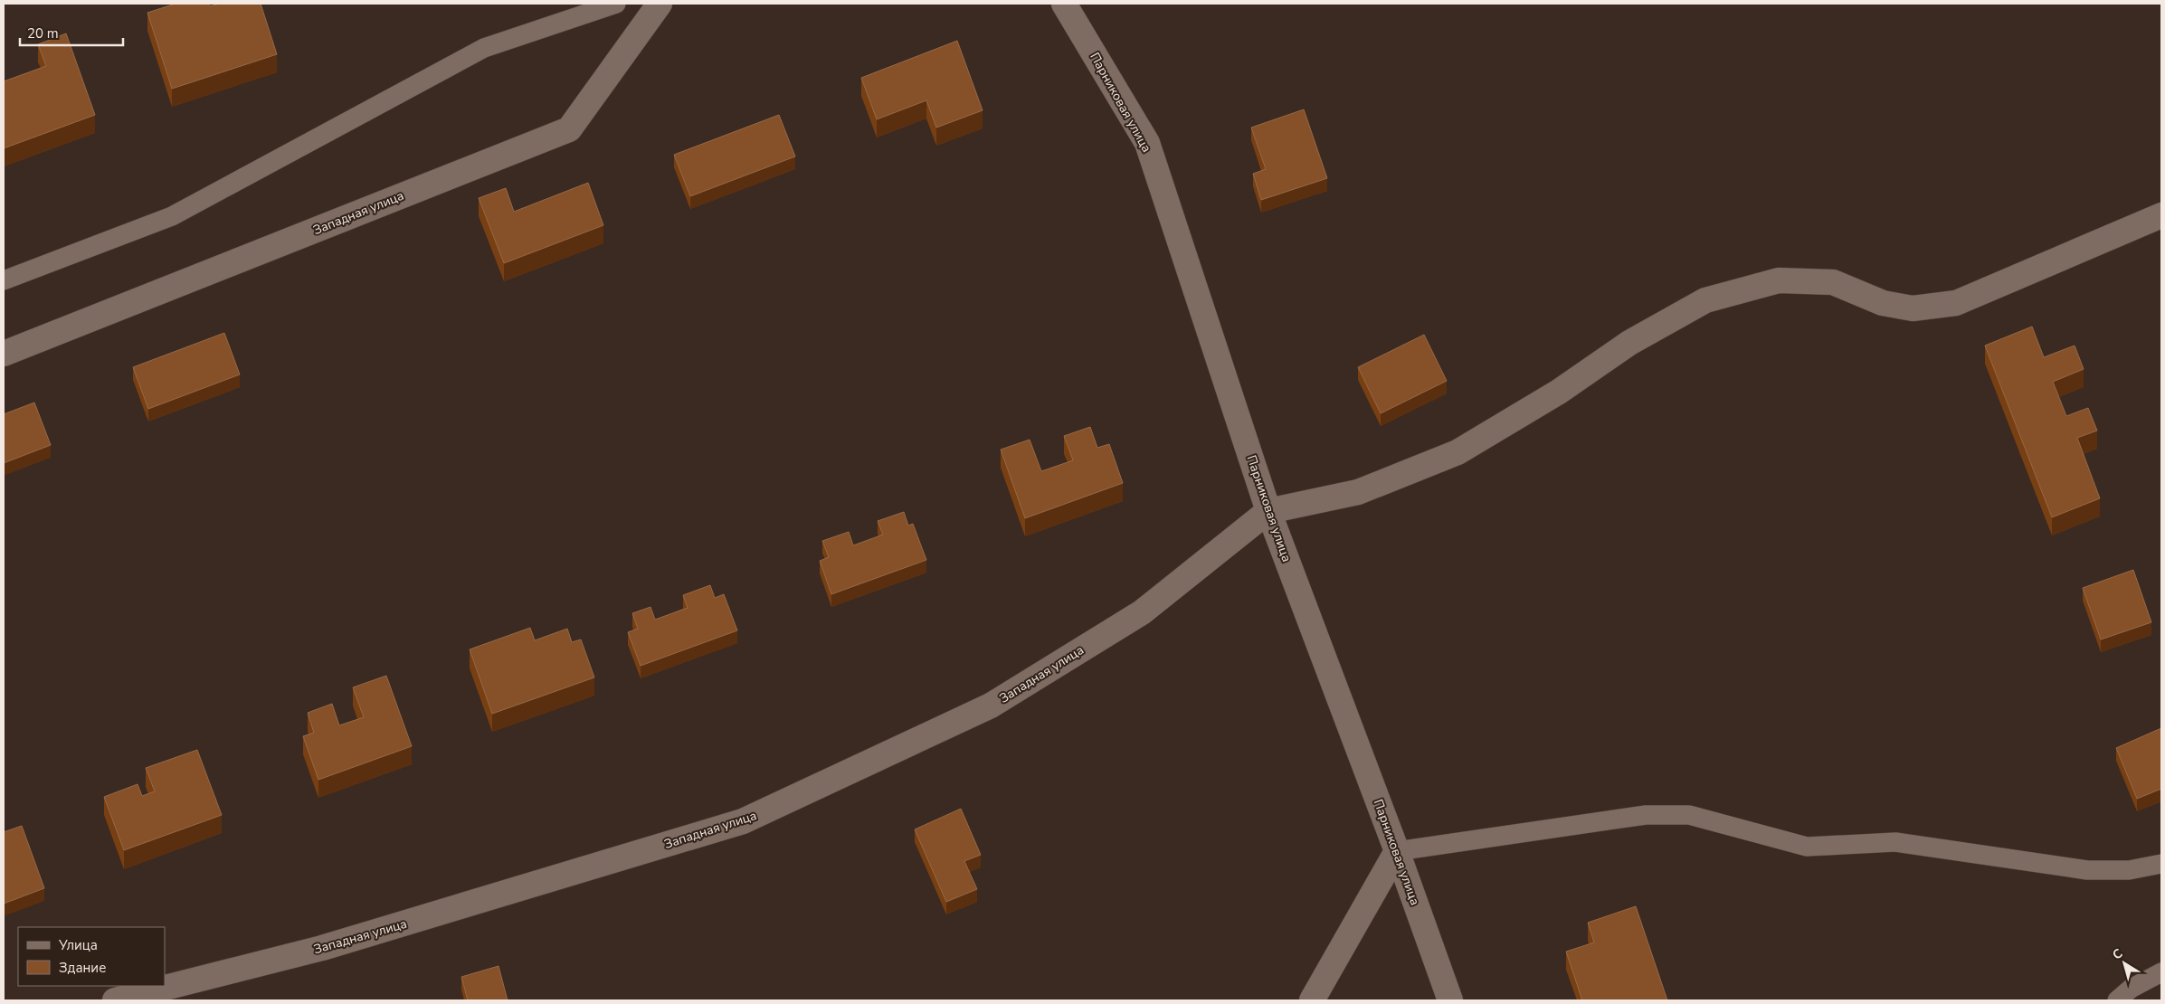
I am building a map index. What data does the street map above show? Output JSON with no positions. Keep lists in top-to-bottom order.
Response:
{
  "streets": {
    "street": ["Парниковая улица", "Западная улица"]
  },
  "crossings": [
    ["Парниковая улица", "Западная улица"]
  ],
  "legend": ["Улица", "Здание"],
  "scale_bar": "20 m",
  "north": "top left"
}
